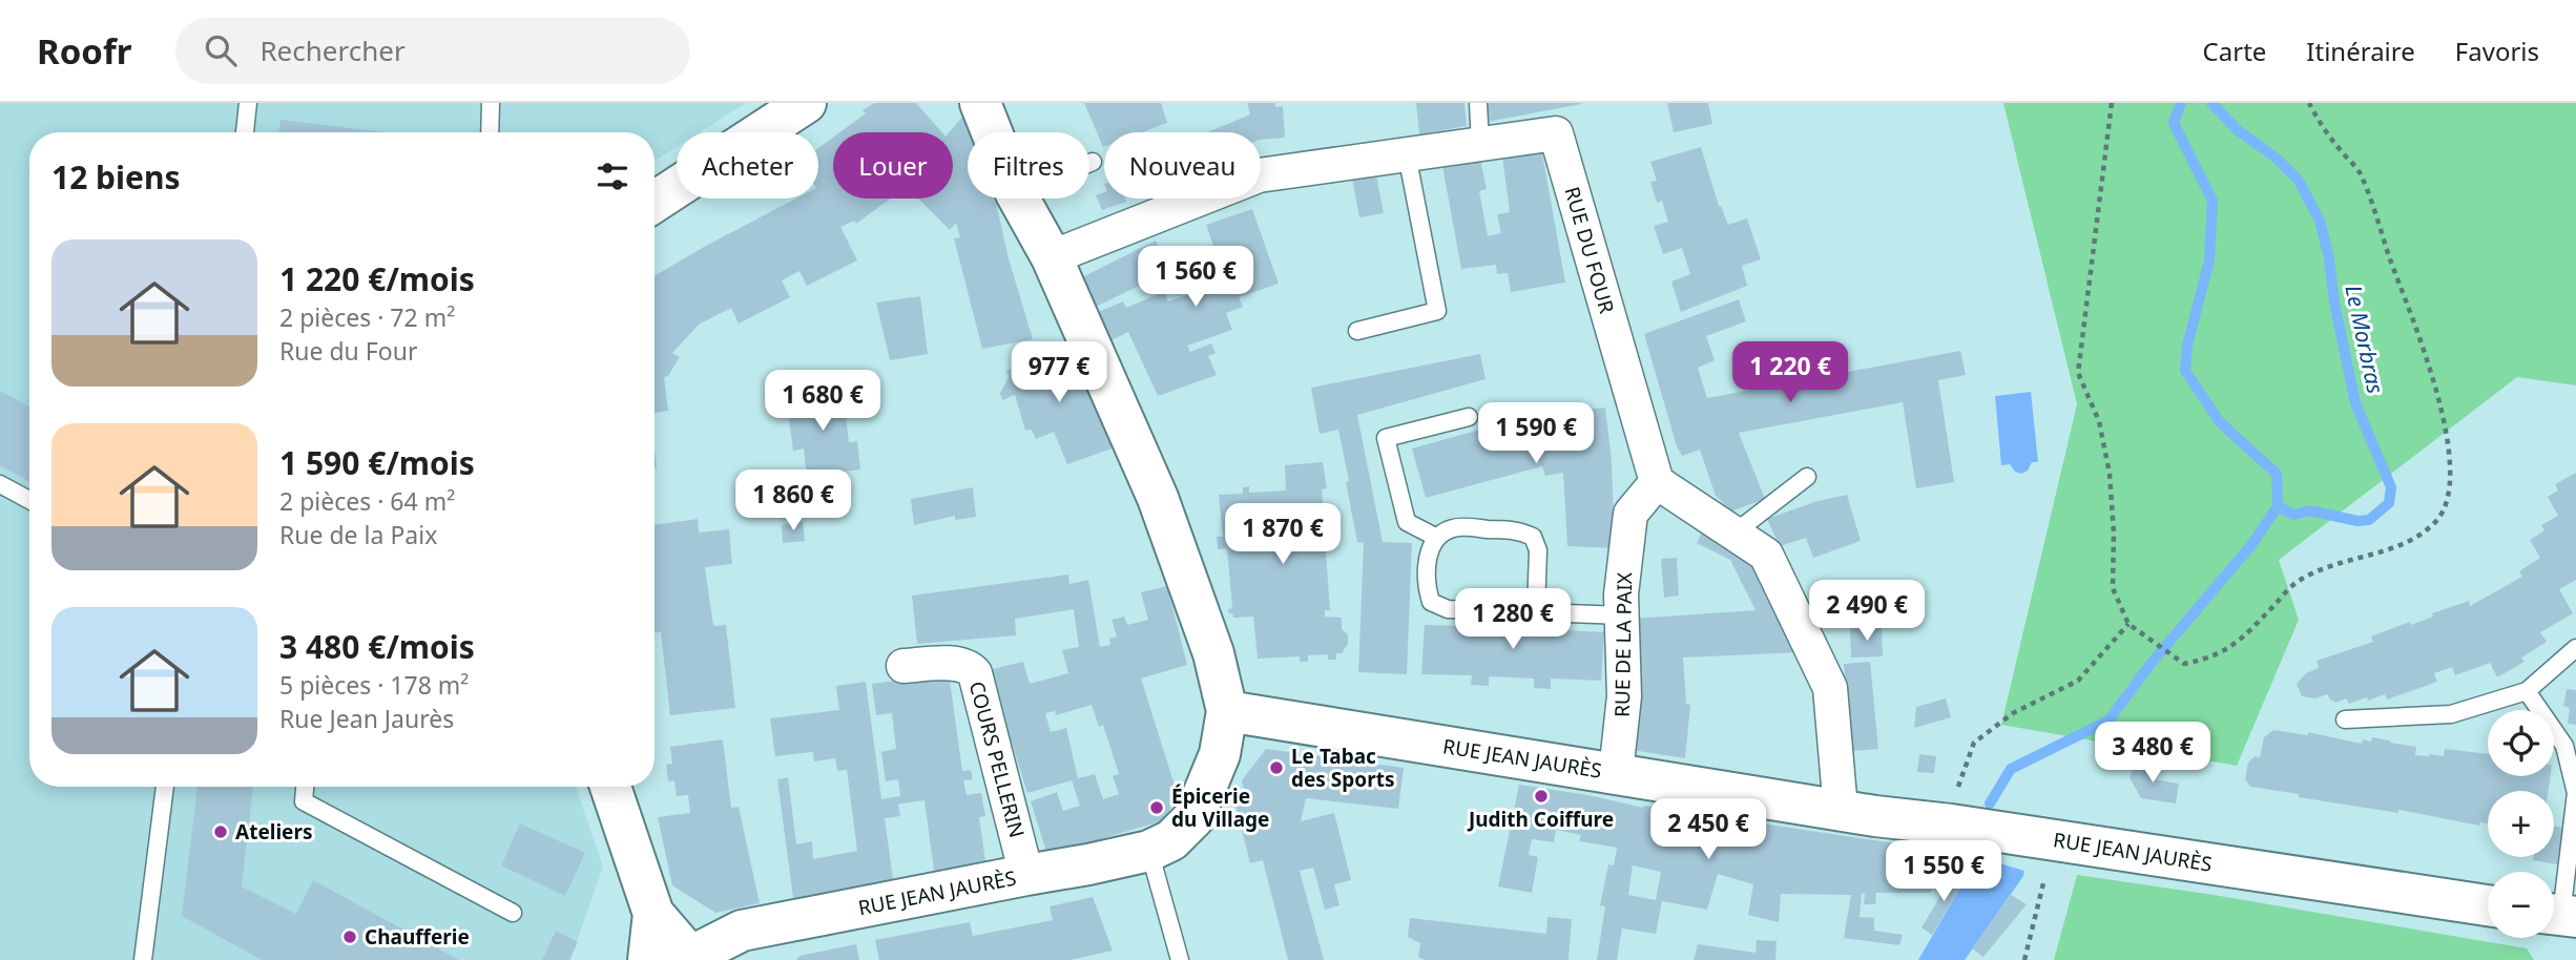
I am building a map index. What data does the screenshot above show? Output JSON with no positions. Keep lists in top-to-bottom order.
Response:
{
  "streets": {
    "main road": ["RUE JEAN JAURÈS"],
    "street": ["RUE DU FOUR", "RUE DE LA PAIX", "COURS PELLERIN"]
  },
  "crossings": [
    ["RUE DU FOUR", "RUE DE LA PAIX"],
    ["RUE DE LA PAIX", "RUE JEAN JAURÈS"],
    ["RUE JEAN JAURÈS", "COURS PELLERIN"]
  ],
  "water": ["Le Morbras"],
  "places": [
    "Le Tabac des Sports",
    "Judith Coiffure",
    "Épicerie du Village",
    "Ateliers",
    "Chaufferie"
  ],
  "page": {
    "header": "Roofr",
    "search": "Rechercher",
    "nav": ["Carte", "Itinéraire", "Favoris"],
    "chip": [
      "Acheter",
      "Louer",
      "Filtres",
      "Nouveau"
    ],
    "heading": "12 biens",
    "list": [
      {
        "name": "1 220 €/mois",
        "note": "2 pièces · 72 m² · Rue du Four"
      },
      {
        "name": "1 590 €/mois",
        "note": "2 pièces · 64 m² · Rue de la Paix"
      },
      {
        "name": "3 480 €/mois",
        "note": "5 pièces · 178 m² · Rue Jean Jaurès"
      }
    ],
    "price": [
      "1 560 €",
      "977 €",
      "1 220 €",
      "1 680 €",
      "1 590 €",
      "1 860 €",
      "1 870 €",
      "2 490 €",
      "1 280 €",
      "3 480 €",
      "2 450 €",
      "1 550 €"
    ],
    "map_buttons": ["+", "−"]
  }
}
